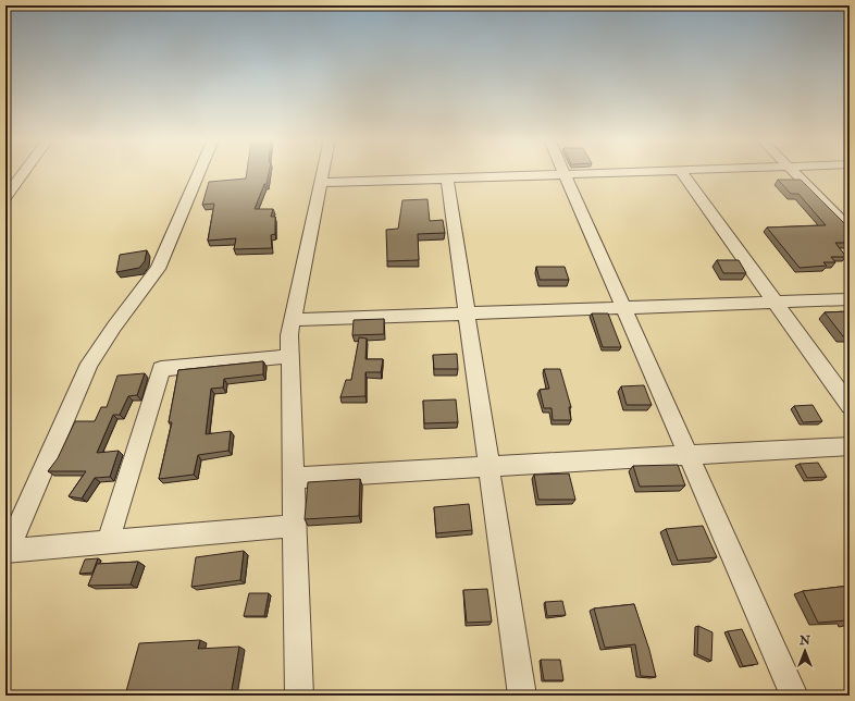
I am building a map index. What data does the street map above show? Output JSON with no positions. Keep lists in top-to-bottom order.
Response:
{
  "north": "top"
}
